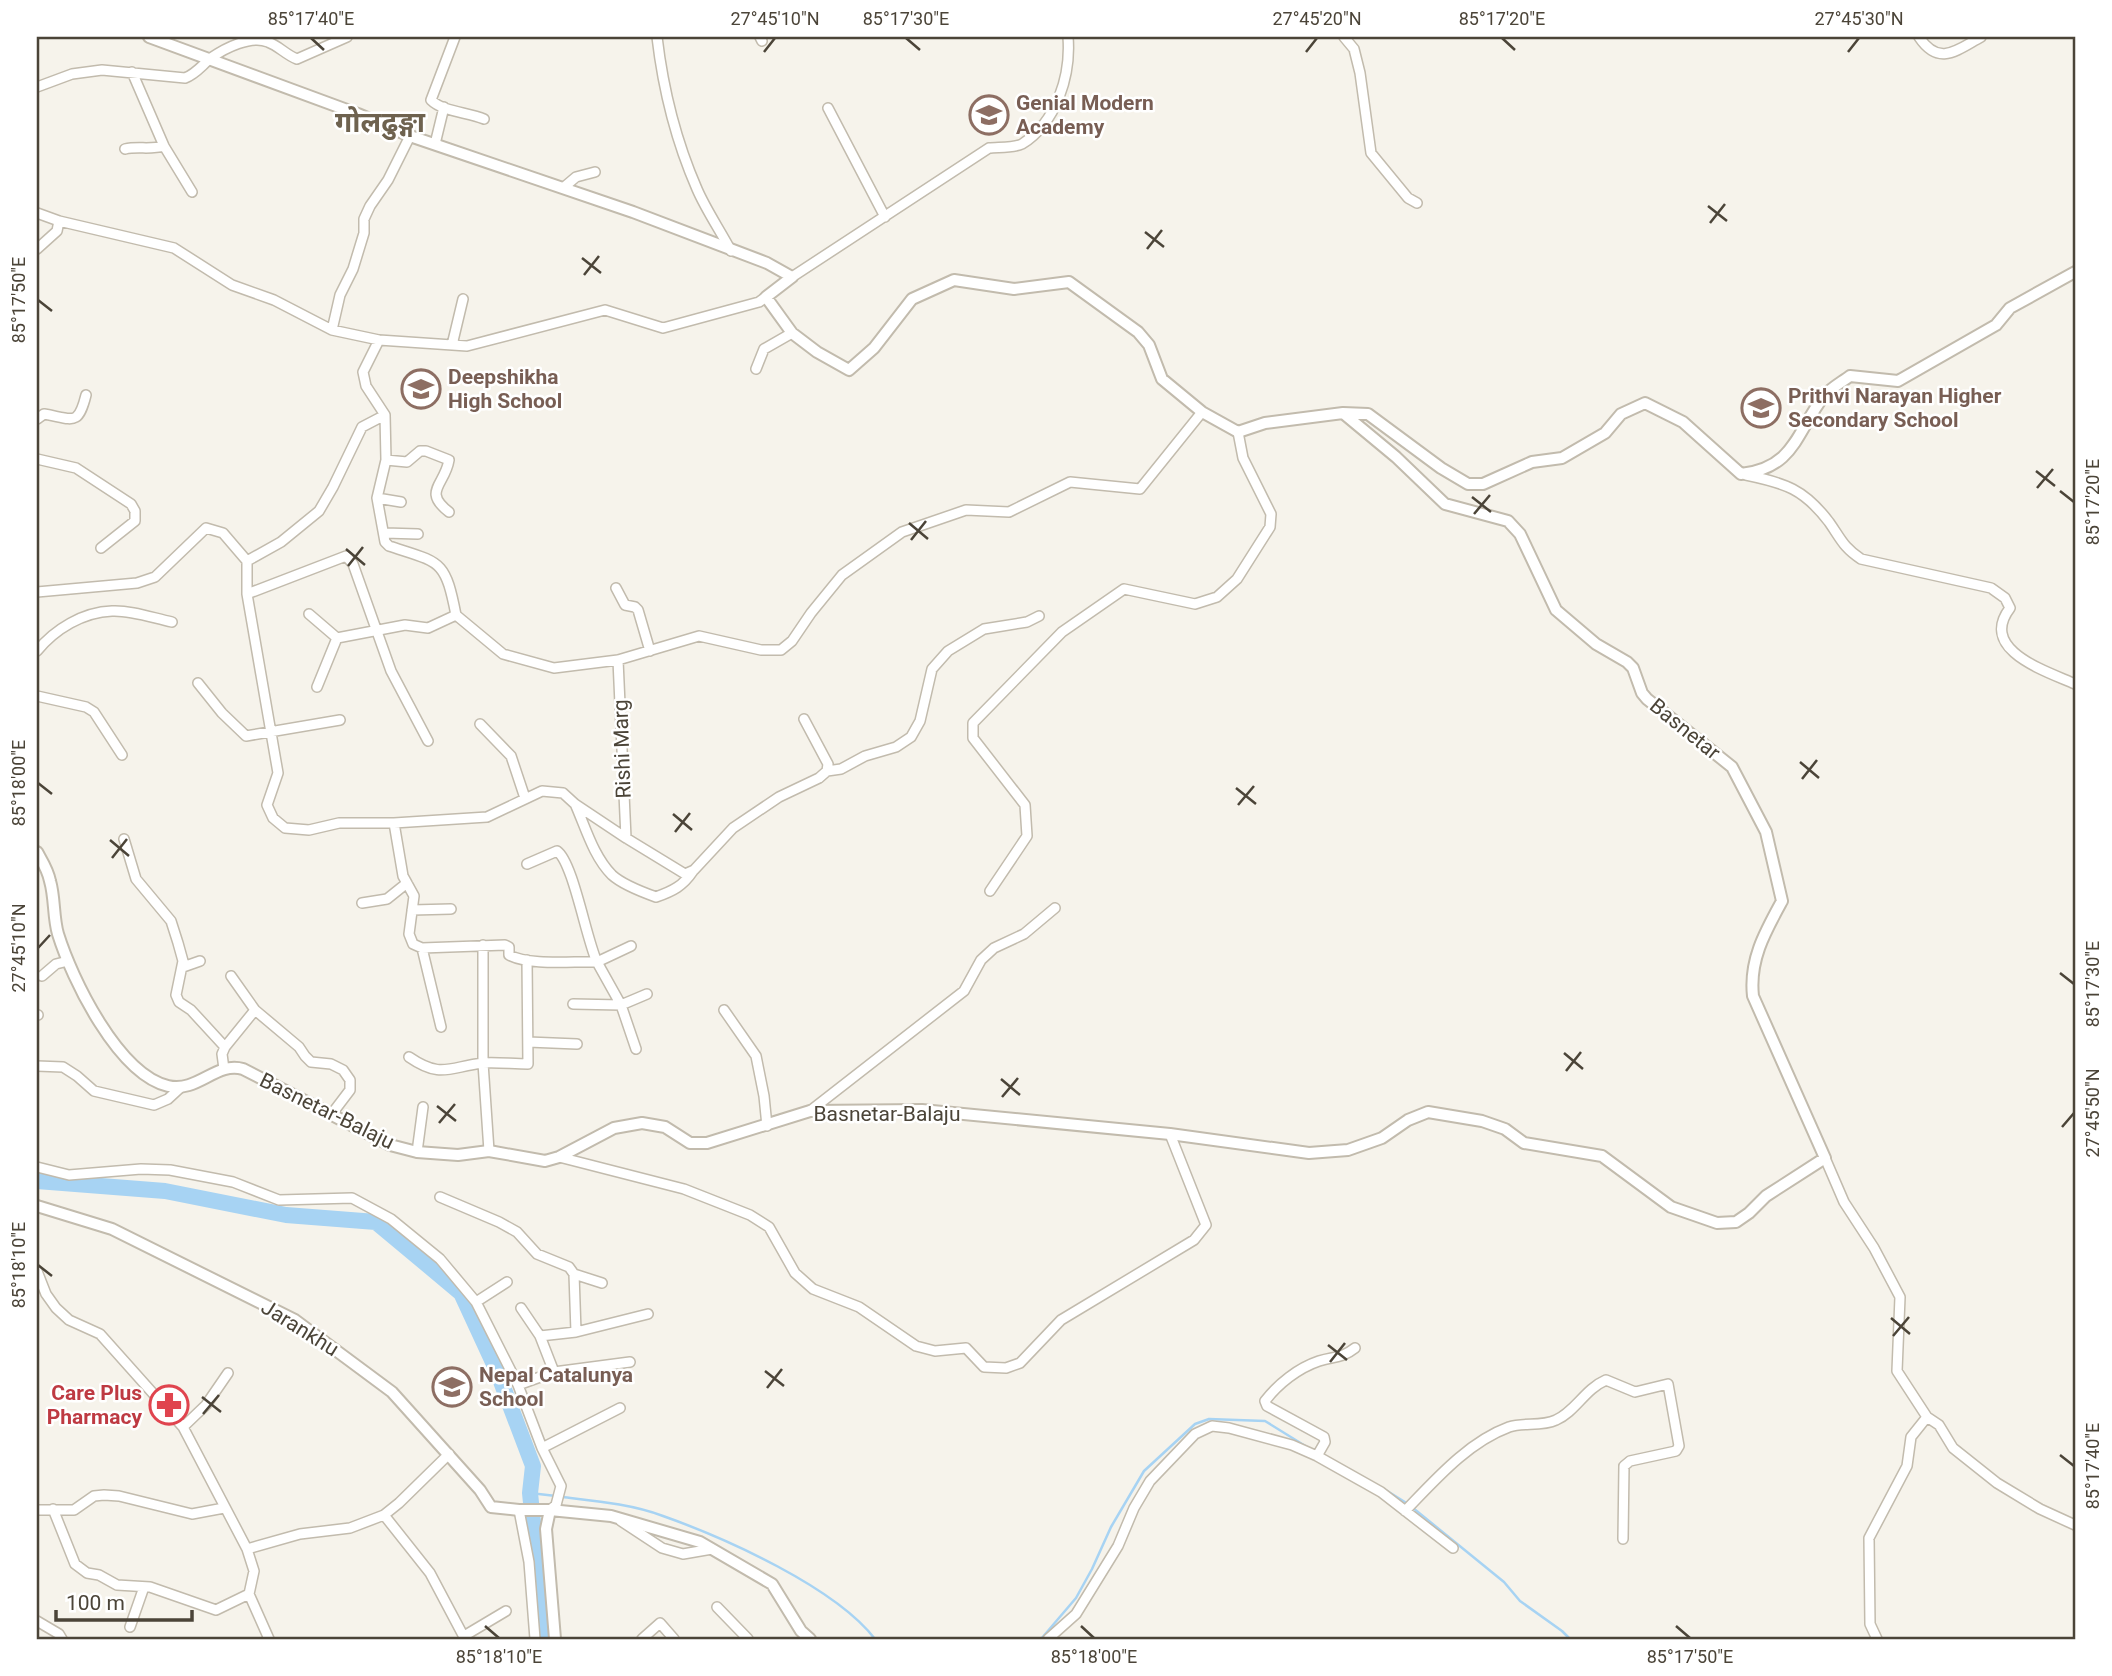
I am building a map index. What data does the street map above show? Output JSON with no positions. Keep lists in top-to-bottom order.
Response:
{
  "streets": {
    "street": [
      "Basnetar",
      "Rishi Marg",
      "Basnetar-Balaju",
      "Jarankhu"
    ]
  },
  "crossings": [
    ["Basnetar", "Basnetar-Balaju"]
  ],
  "districts": ["गोलढुङ्गा"],
  "places": {
    "school or university": [
      "Genial Modern Academy",
      "Deepshikha High School",
      "Prithvi Narayan Higher Secondary School",
      "Nepal Catalunya School"
    ],
    "pharmacy": ["Care Plus Pharmacy"]
  },
  "scale_bar": "100 m",
  "coordinates": [
    "85°17'40\"E",
    "27°45'10\"N",
    "85°17'30\"E",
    "27°45'20\"N",
    "85°17'20\"E",
    "27°45'30\"N",
    "85°17'50\"E",
    "85°18'00\"E",
    "27°45'50\"N",
    "85°18'10\"E"
  ]
}
